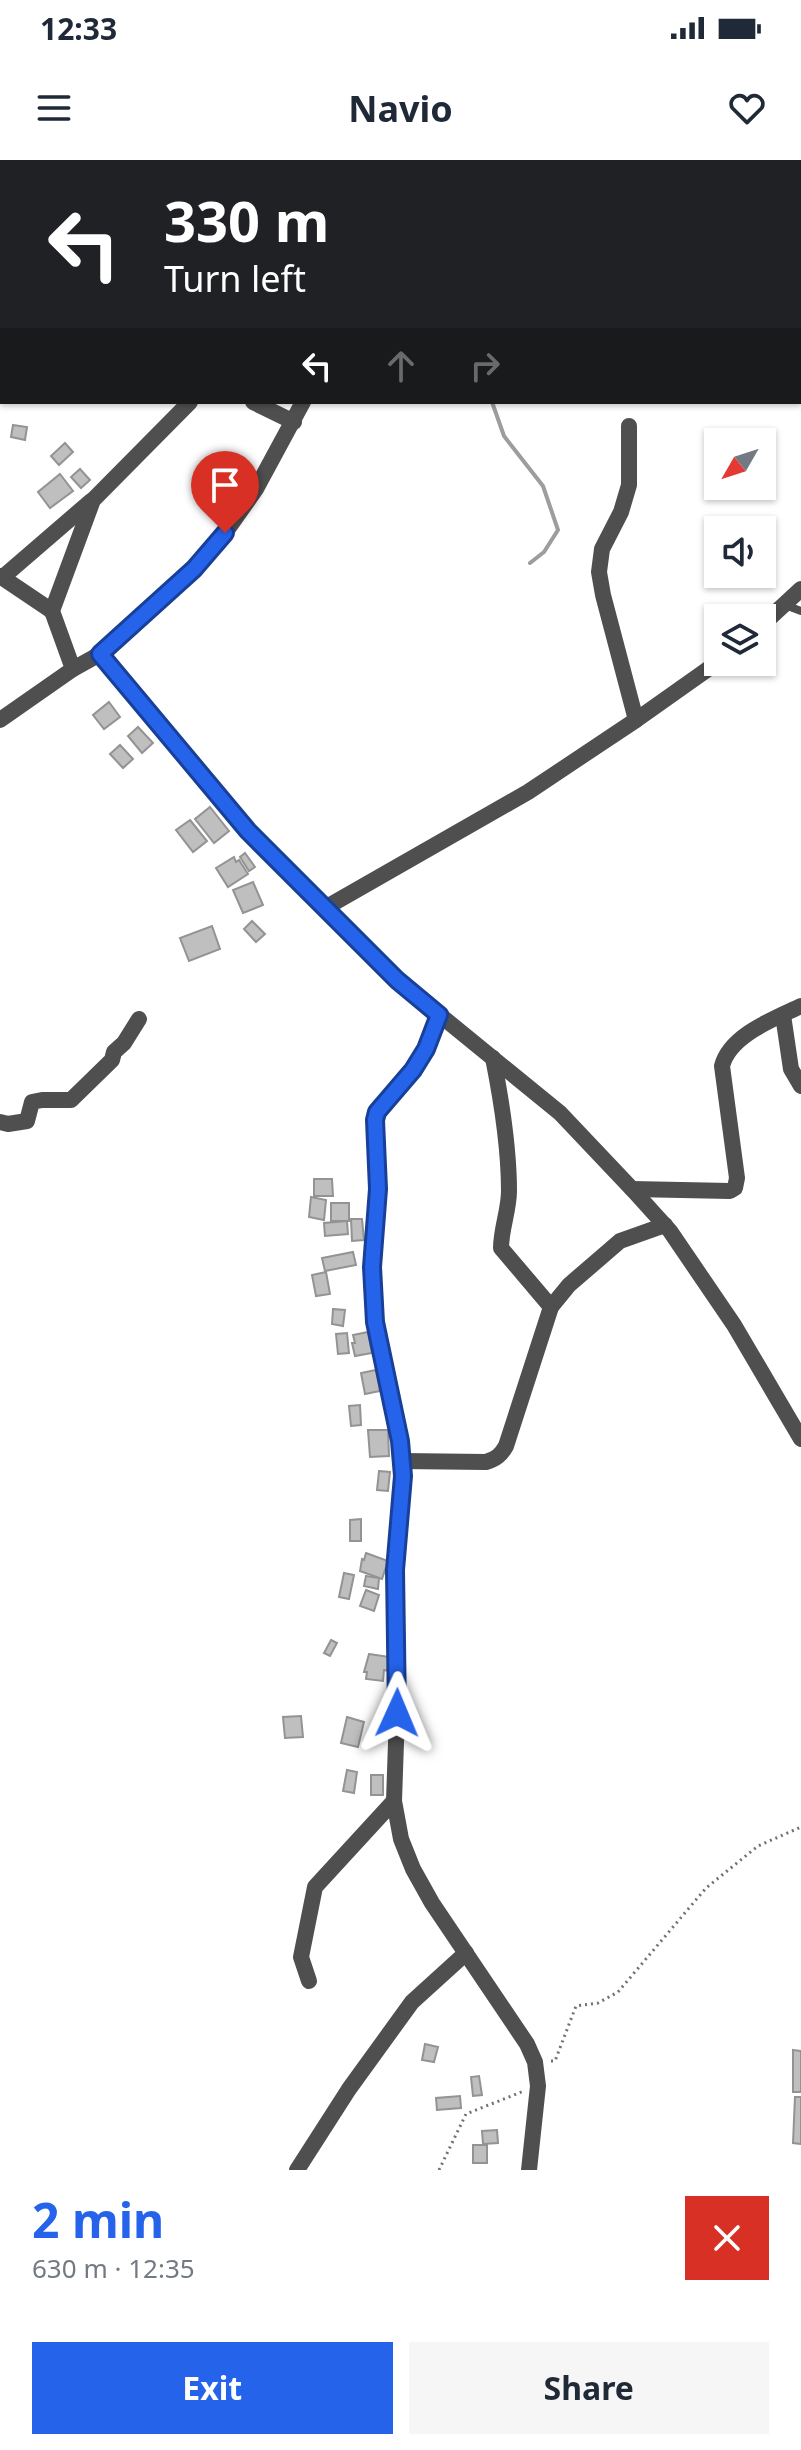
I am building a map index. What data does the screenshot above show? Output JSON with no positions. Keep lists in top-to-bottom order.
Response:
{
  "north": "bottom left",
  "page": {
    "status": "12:33",
    "header": "Navio",
    "turn": ["330 m", "Turn left"],
    "heading": ["2 min", "630 m · 12:35"],
    "buttons": ["Exit", "Share"]
  }
}
